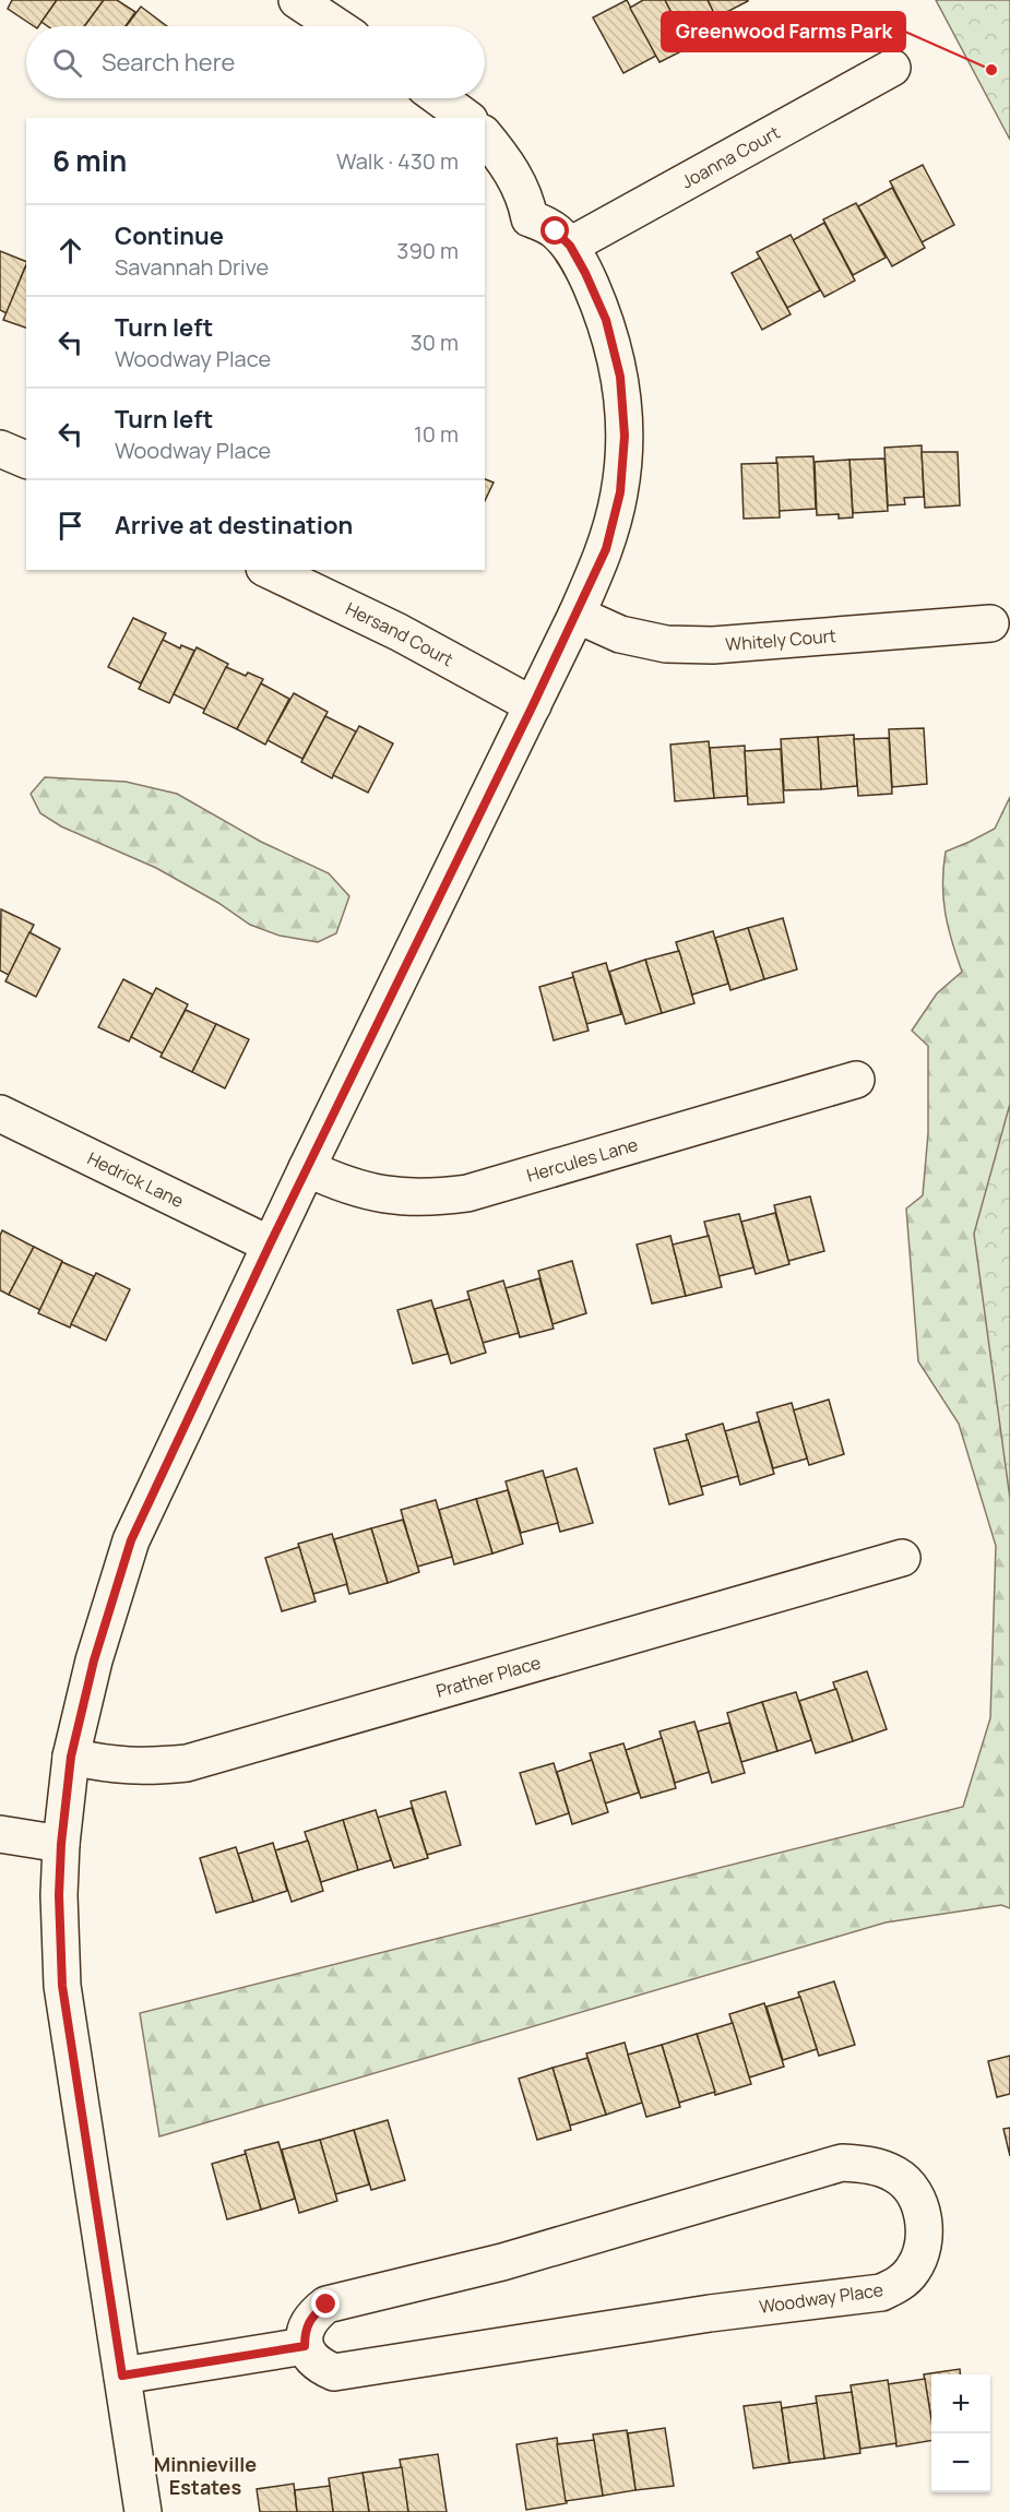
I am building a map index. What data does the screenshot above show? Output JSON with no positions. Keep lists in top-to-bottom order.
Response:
{
  "streets": {
    "street": [
      "Joanna Court",
      "Hersand Court",
      "Whitely Court",
      "Hercules Lane",
      "Hedrick Lane",
      "Prather Place",
      "Woodway Place"
    ]
  },
  "districts": ["Minnieville Estates"],
  "places": ["Greenwood Farms Park"],
  "page": {
    "search": "Search here",
    "heading": ["6 min", "Walk · 430 m"],
    "list": [
      ["Continue", "Savannah Drive", "390 m"],
      ["Turn left", "Woodway Place", "30 m"],
      ["Turn left", "Woodway Place", "10 m"],
      "Arrive at destination"
    ],
    "map_buttons": ["+", "−"]
  }
}
